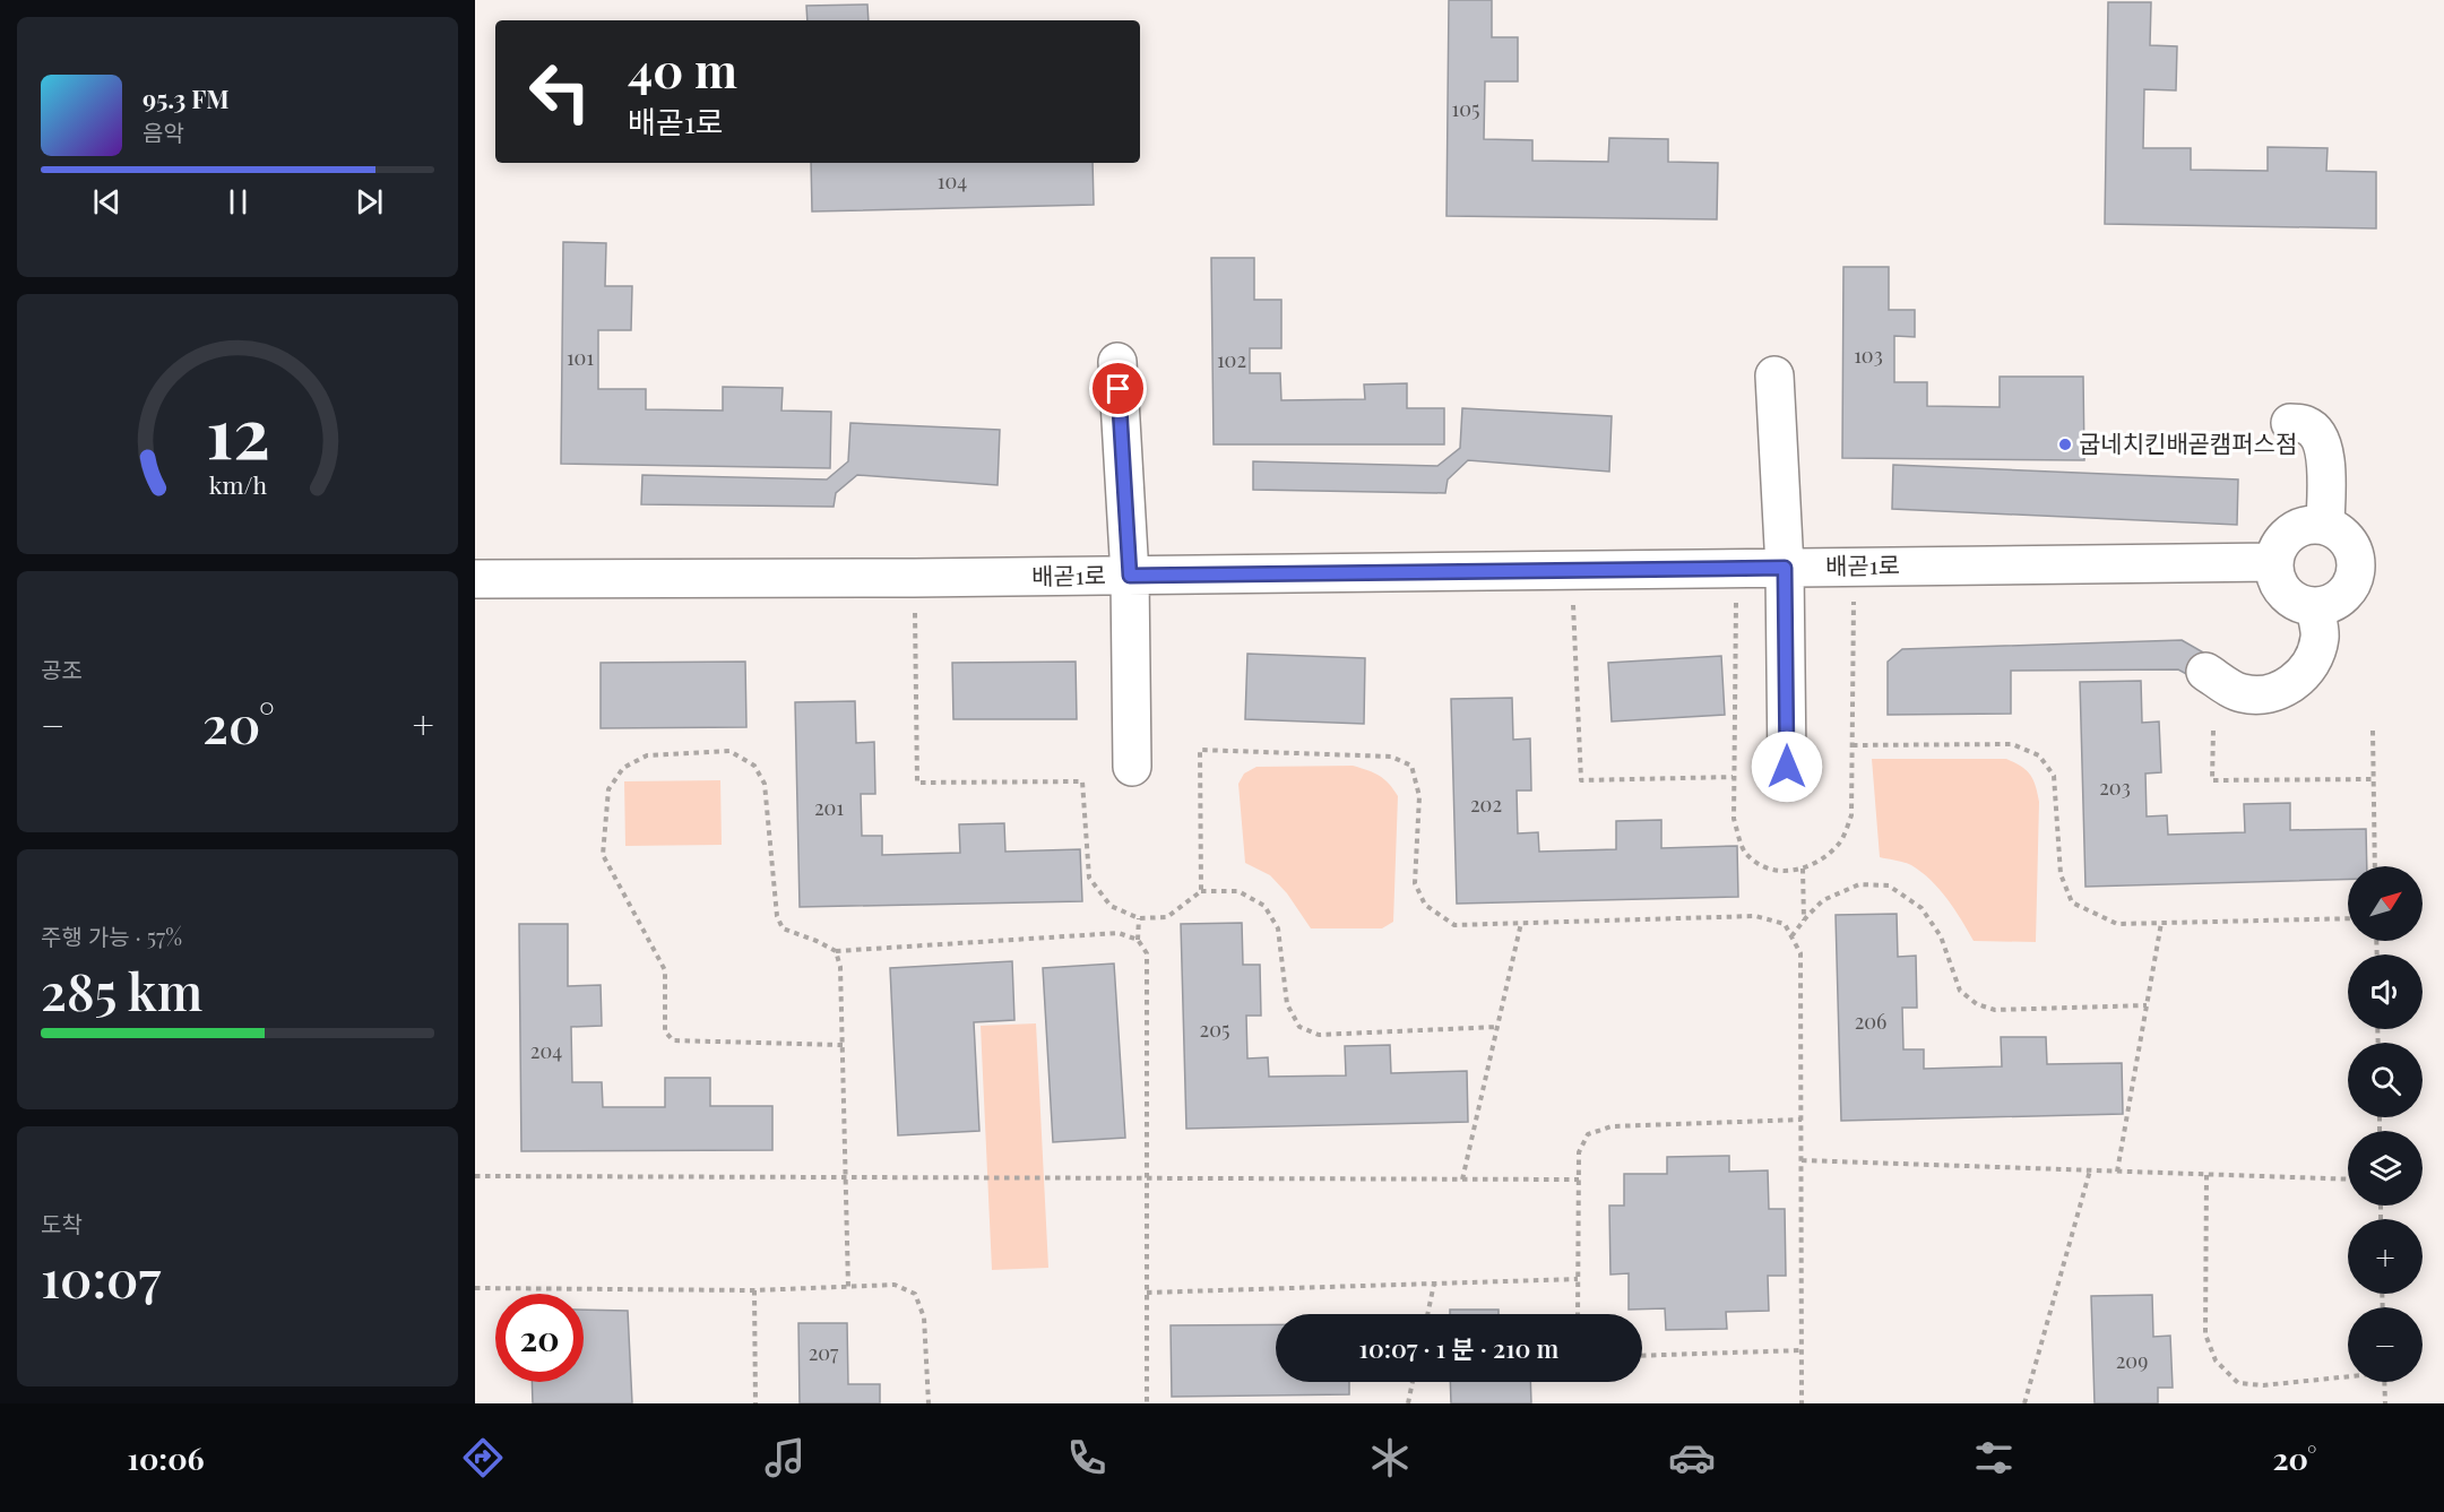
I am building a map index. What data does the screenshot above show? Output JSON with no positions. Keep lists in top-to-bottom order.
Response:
{
  "streets": {
    "lane": ["배곧1로"]
  },
  "places": ["굽네치킨배곧캠퍼스점"],
  "house_numbers": [
    "105",
    "104",
    "103",
    "101",
    "102",
    "203",
    "202",
    "201",
    "206",
    "205",
    "204",
    "207",
    "209"
  ],
  "north": "top right",
  "page": {
    "turn": ["40 m", "배곧1로"],
    "song": ["95.3 FM", "음악"],
    "tile": [
      "공조",
      ["주행 가능 · 57%", "285 km"],
      ["도착", "10:07"]
    ],
    "heat": ["−", "20°", "+"],
    "map_buttons": ["+", "−"],
    "limit": "20",
    "trip": "10:07 · 1 분 · 210 m",
    "tabs": ["10:06", "20°"],
    "gauge": ["12", "km/h"]
  }
}
